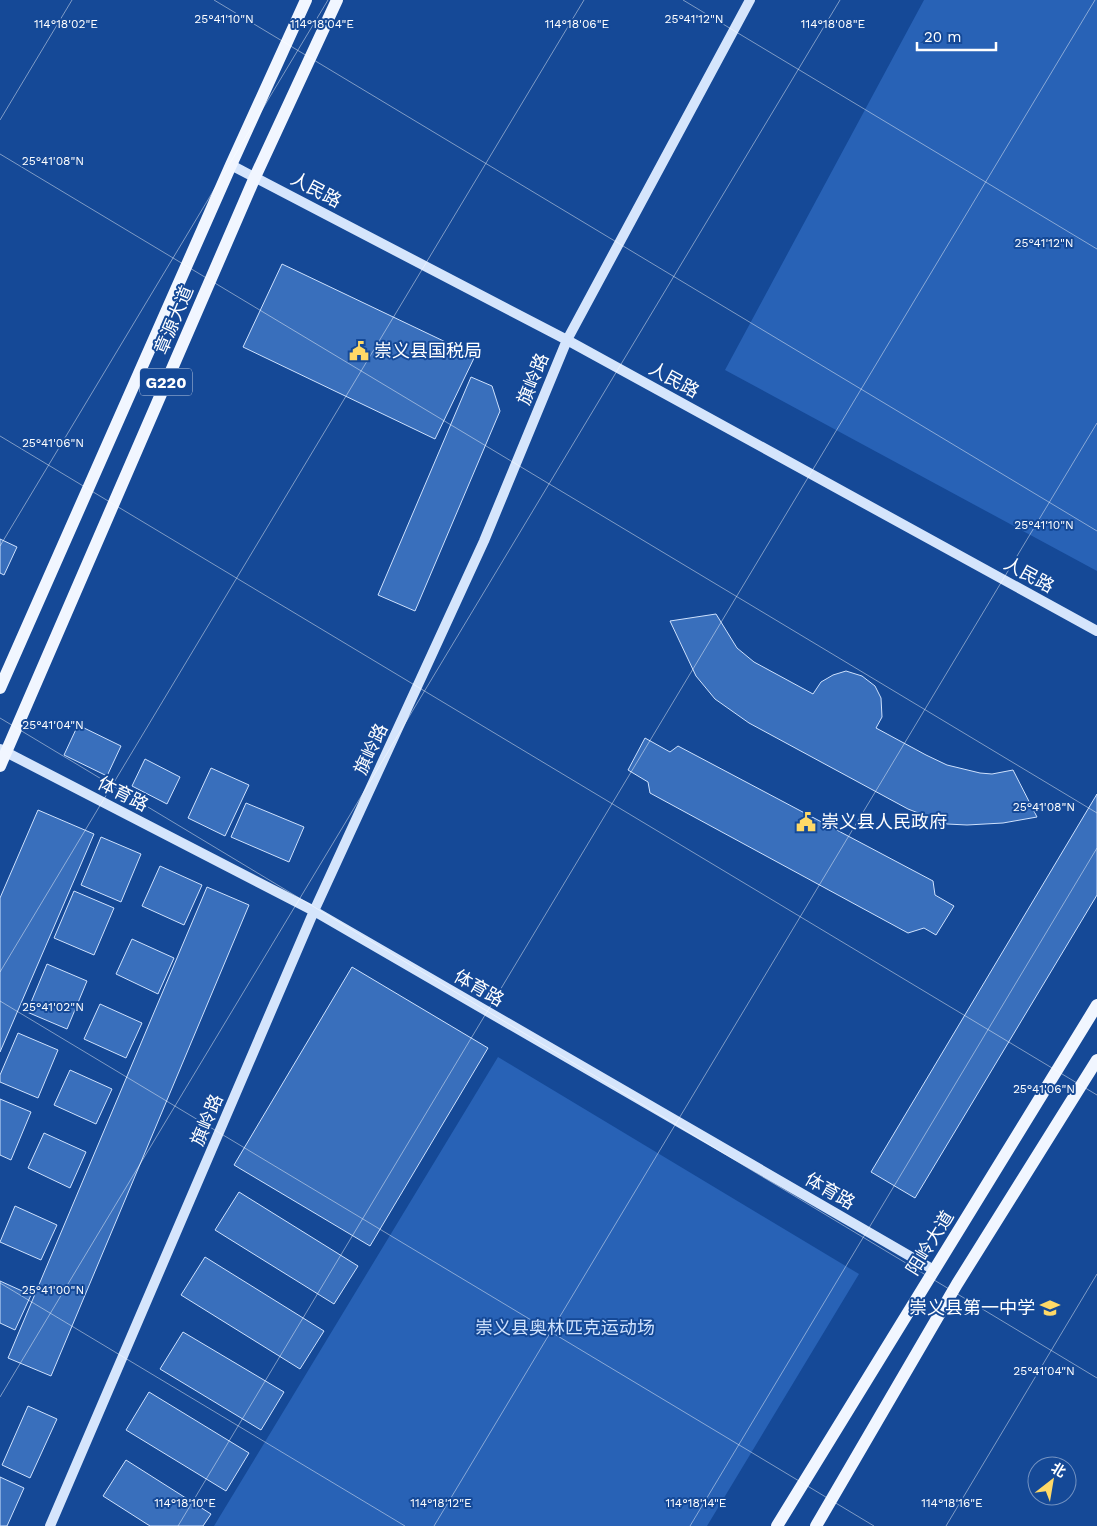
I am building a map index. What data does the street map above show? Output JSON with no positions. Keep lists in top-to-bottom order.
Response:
{
  "streets": {
    "main road": ["章源大道", "G220", "阳岭大道"],
    "street": ["人民路", "旗岭路", "体育路"]
  },
  "crossings": [
    ["人民路", "章源大道"],
    ["人民路", "旗岭路"],
    ["章源大道", "体育路"],
    ["旗岭路", "体育路"],
    ["体育路", "阳岭大道"]
  ],
  "parks": ["崇义县奥林匹克运动场"],
  "places": {
    "public building": ["崇义县国税局", "崇义县人民政府"],
    "school or university": ["崇义县第一中学"]
  },
  "scale_bar": "20 m",
  "north": "top right",
  "coordinates": [
    "25°41'12\"N",
    "25°41'10\"N",
    "114°18'02\"E",
    "114°18'04\"E",
    "114°18'06\"E",
    "114°18'08\"E",
    "25°41'08\"N",
    "25°41'06\"N",
    "25°41'04\"N",
    "25°41'02\"N",
    "25°41'00\"N",
    "114°18'10\"E",
    "114°18'12\"E",
    "114°18'14\"E",
    "114°18'16\"E"
  ]
}
